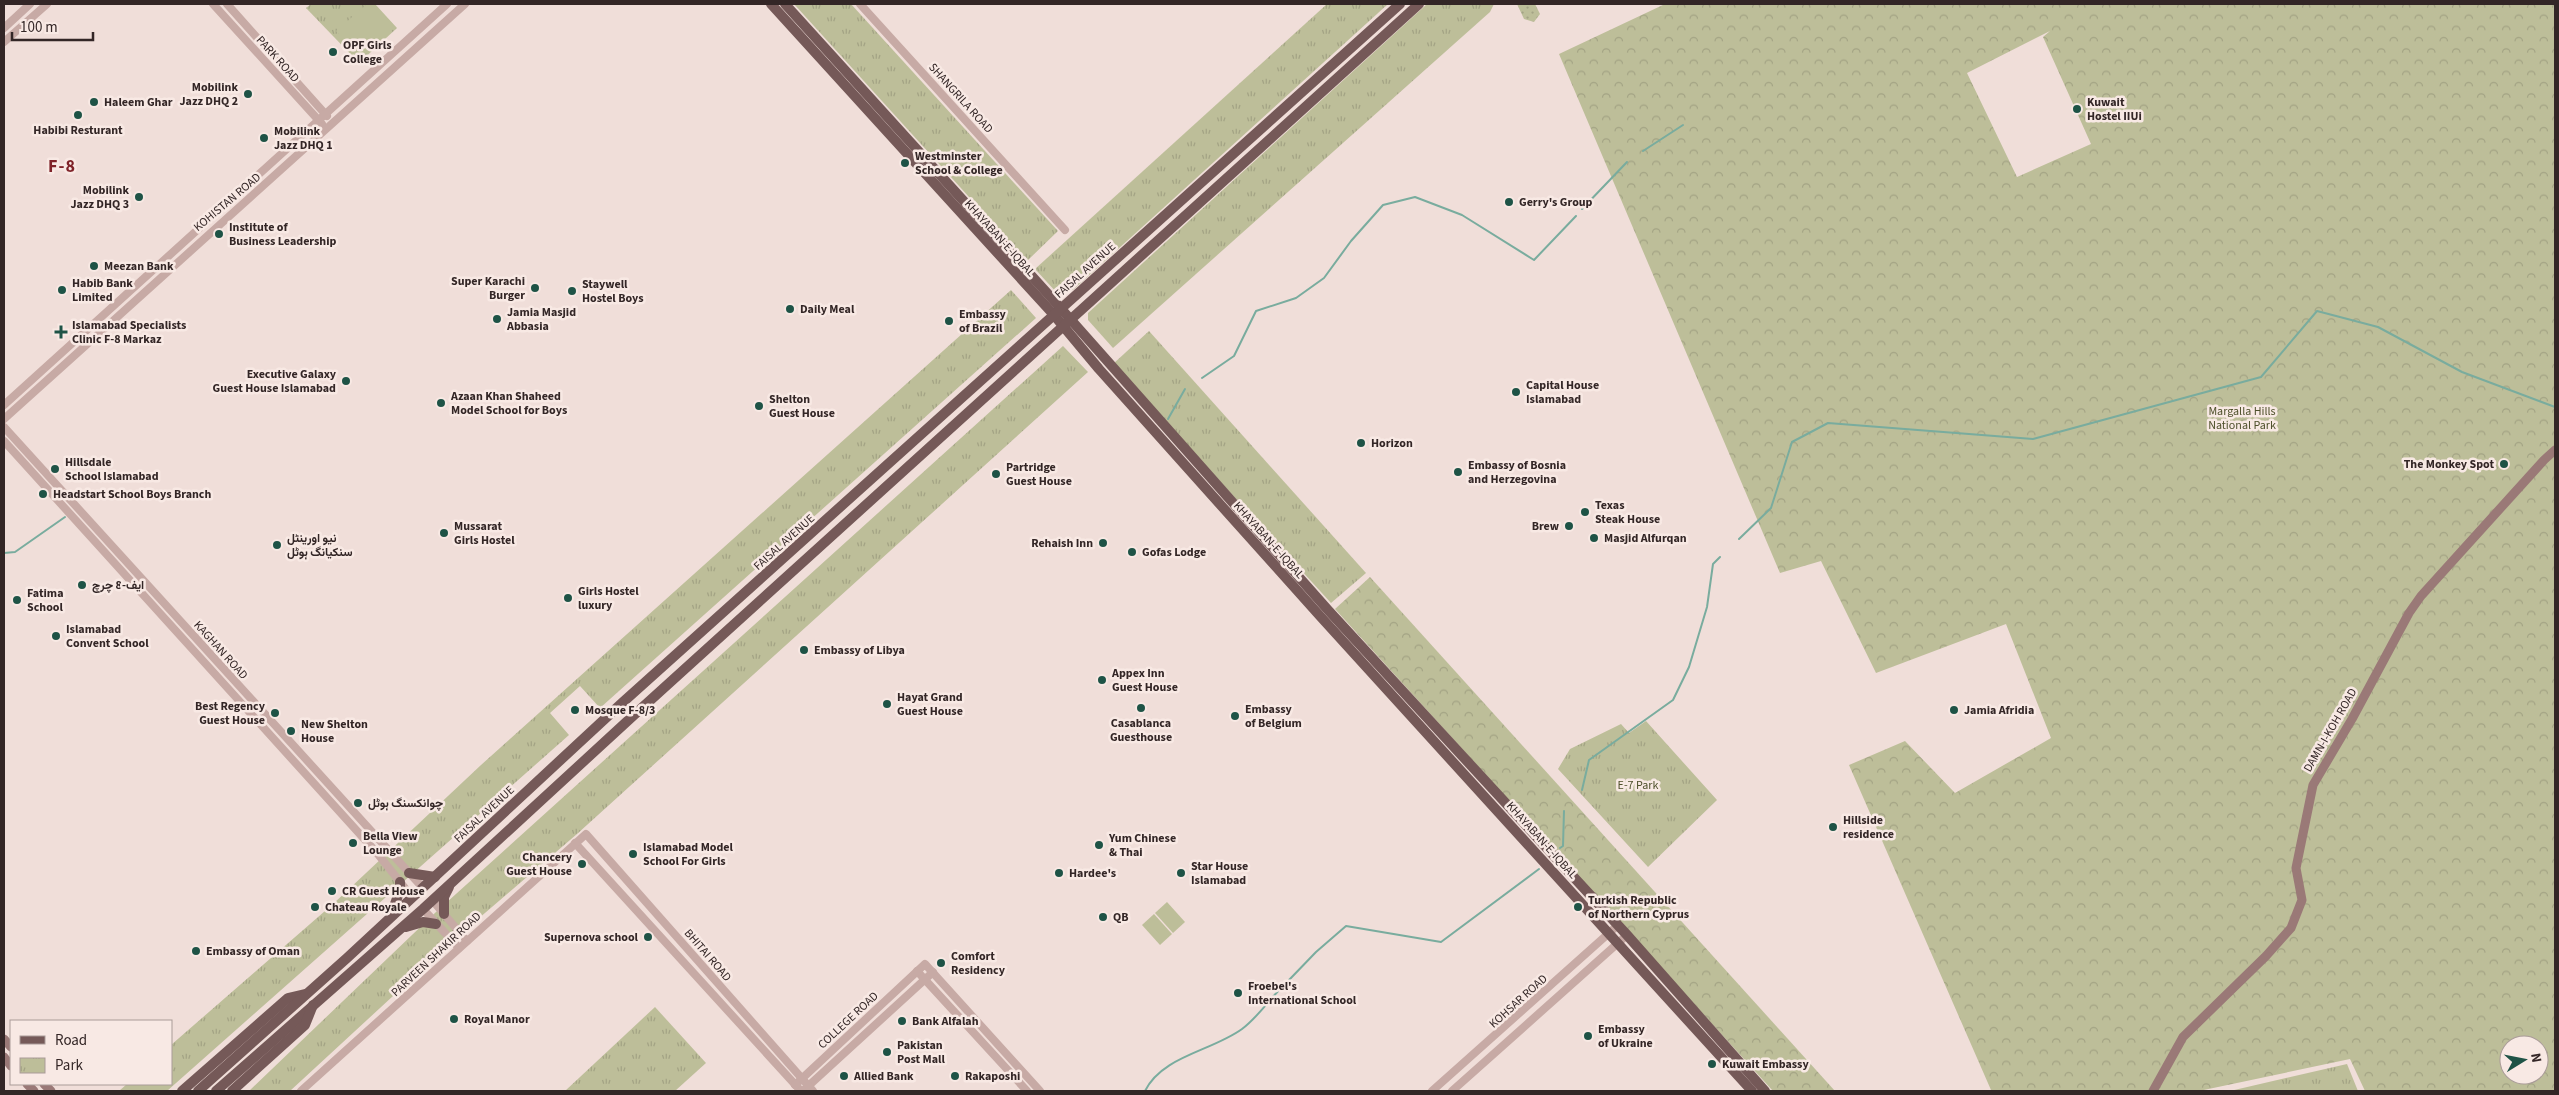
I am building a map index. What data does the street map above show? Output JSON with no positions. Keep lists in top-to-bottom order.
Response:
{
  "streets": {
    "main road": ["KHAYABAN-E-IQBAL", "FAISAL AVENUE", "DAMN-I-KOH ROAD"],
    "street": [
      "PARK ROAD",
      "SHANGRILA ROAD",
      "KOHISTAN ROAD",
      "KAGHAN ROAD",
      "PARVEEN SHAKIR ROAD",
      "BHITAI ROAD",
      "KOHSAR ROAD",
      "COLLEGE ROAD"
    ]
  },
  "crossings": [
    ["PARK ROAD", "KOHISTAN ROAD"],
    ["KHAYABAN-E-IQBAL", "FAISAL AVENUE"],
    ["KHAYABAN-E-IQBAL", "KOHSAR ROAD"],
    ["FAISAL AVENUE", "KAGHAN ROAD"],
    ["PARVEEN SHAKIR ROAD", "BHITAI ROAD"],
    ["BHITAI ROAD", "COLLEGE ROAD"]
  ],
  "districts": ["F-8"],
  "parks": ["Margalla Hills National Park", "E-7 Park"],
  "places": {
    "other": [
      "OPF Girls College",
      "Mobilink Jazz DHQ 2",
      "Haleem Ghar",
      "Kuwait Hostel IIUi",
      "Habibi Resturant",
      "Mobilink Jazz DHQ 1",
      "Westminster School & College",
      "Mobilink Jazz DHQ 3",
      "Gerry's Group",
      "Institute of Business Leadership",
      "Meezan Bank",
      "Super Karachi Burger",
      "Habib Bank Limited",
      "Staywell Hostel Boys",
      "Daily Meal",
      "Jamia Masjid Abbasia",
      "Embassy of Brazil",
      "Executive Galaxy Guest House Islamabad",
      "Capital House Islamabad",
      "Azaan Khan Shaheed Model School for Boys",
      "Shelton Guest House",
      "Horizon",
      "The Monkey Spot",
      "Hillsdale School Islamabad",
      "Embassy of Bosnia and Herzegovina",
      "Partridge Guest House",
      "Headstart School Boys Branch",
      "Texas Steak House",
      "Brew",
      "Mussarat Girls Hostel",
      "Masjid Alfurqan",
      "Rehaish Inn",
      "نیو اورینٹل سنکیانگ ہوٹل",
      "Gofas Lodge",
      "ایف-8 چرچ",
      "Girls Hostel luxury",
      "Fatima School",
      "Islamabad Convent School",
      "Embassy of Libya",
      "Appex Inn Guest House",
      "Hayat Grand Guest House",
      "Casablanca Guesthouse",
      "Mosque F-8/3",
      "Jamia Afridia",
      "Best Regency Guest House",
      "Embassy of Belgium",
      "New Shelton House",
      "چوانکسنگ ہوٹل",
      "Hillside residence",
      "Bella View Lounge",
      "Yum Chinese & Thai",
      "Islamabad Model School For Girls",
      "Chancery Guest House",
      "Hardee's",
      "Star House Islamabad",
      "CR Guest House",
      "Chateau Royale",
      "Turkish Republic of Northern Cyprus",
      "QB",
      "Supernova school",
      "Embassy of Oman",
      "Comfort Residency",
      "Froebel's International School",
      "Royal Manor",
      "Bank Alfalah",
      "Embassy of Ukraine",
      "Pakistan Post Mall",
      "Kuwait Embassy",
      "Allied Bank",
      "Rakaposhi"
    ],
    "health": ["Islamabad Specialists Clinic F-8 Markaz"]
  },
  "legend": ["Road", "Park"],
  "scale_bar": "100 m",
  "north": "right"
}
